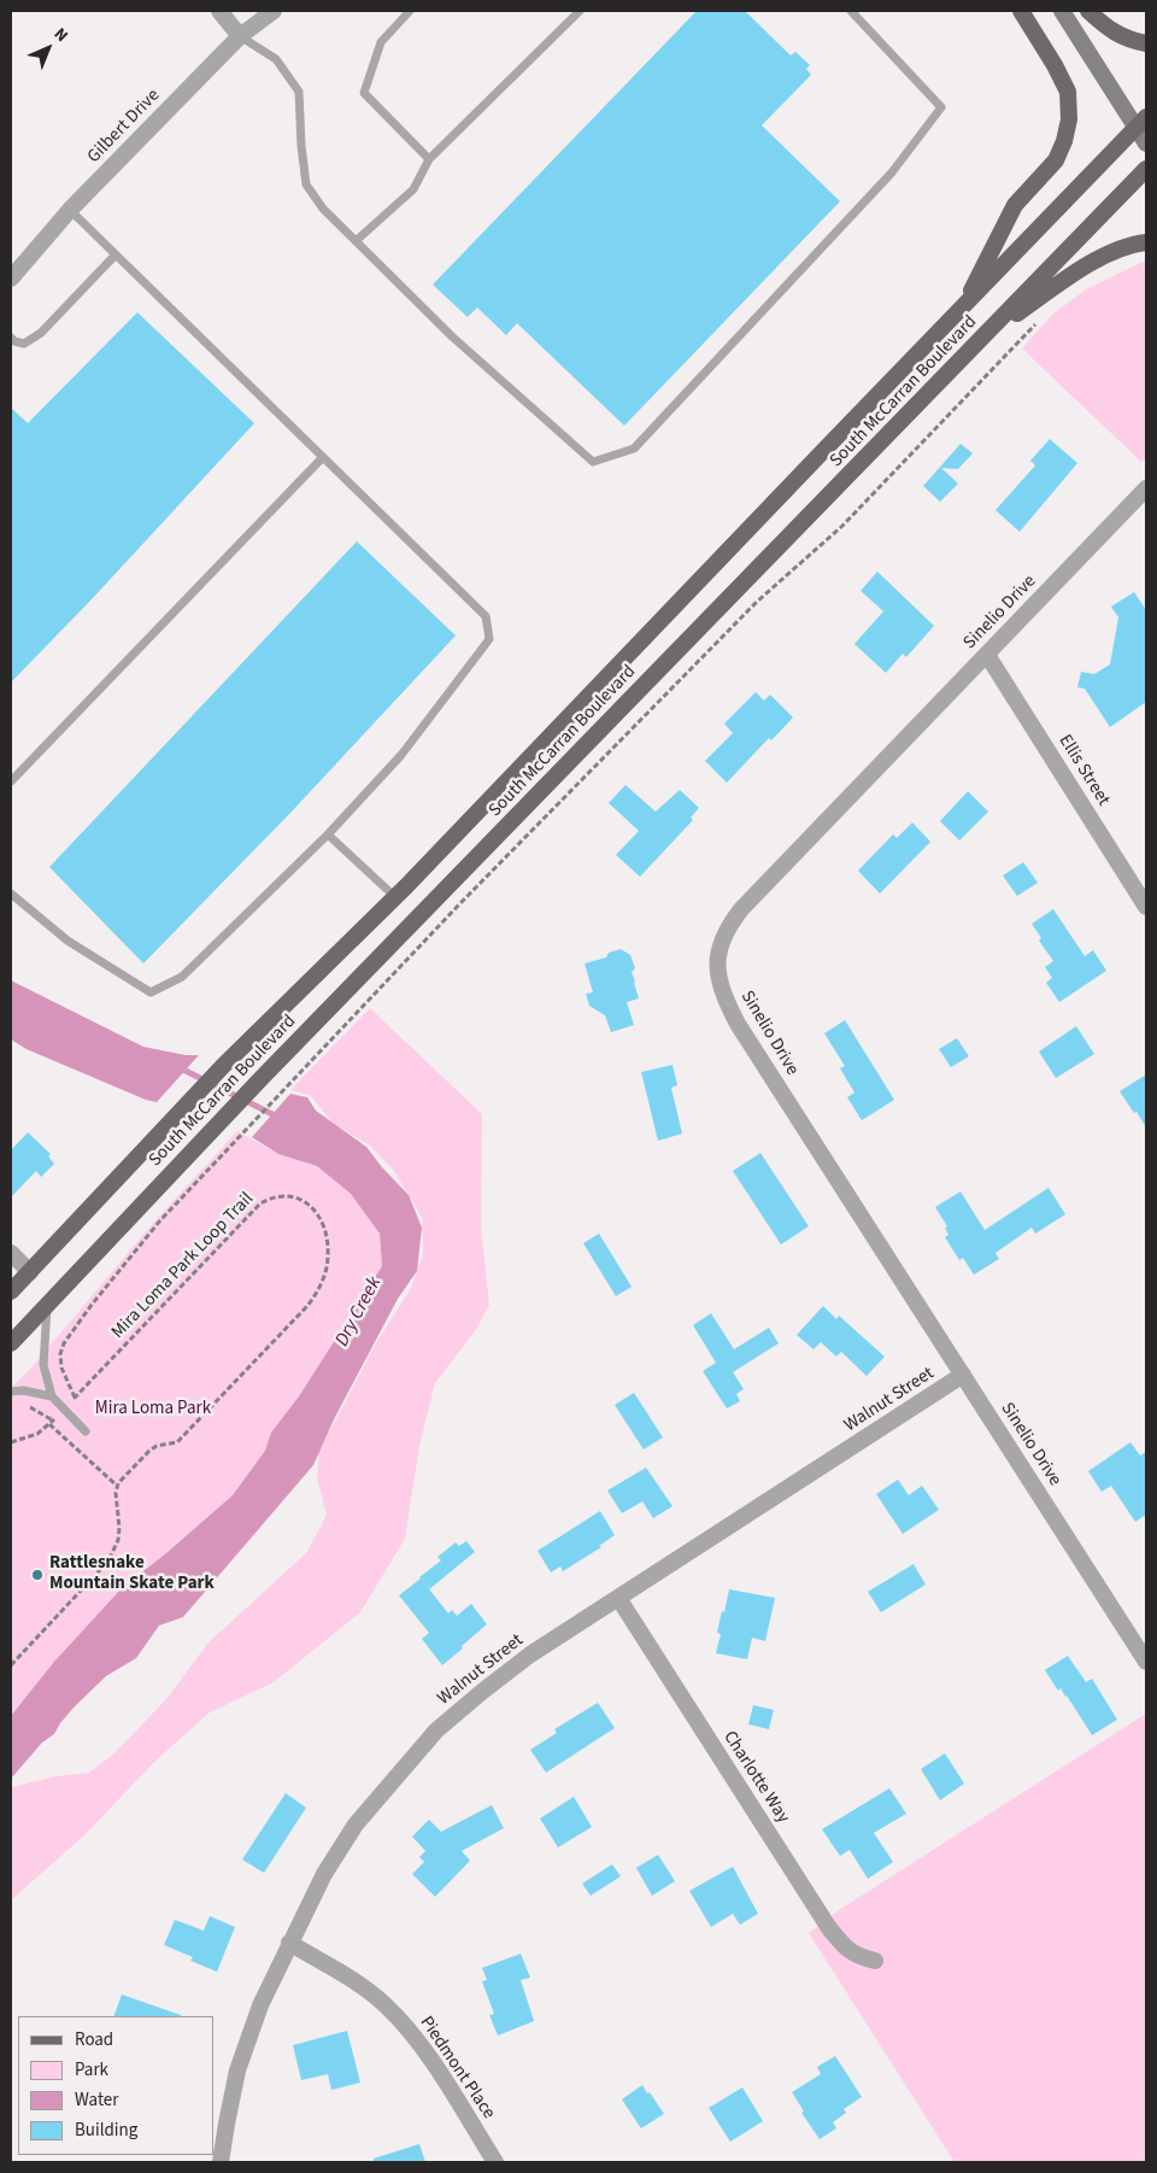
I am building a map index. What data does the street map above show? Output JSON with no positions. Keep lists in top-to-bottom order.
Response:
{
  "streets": {
    "main road": ["South McCarran Boulevard"],
    "street": [
      "Gilbert Drive",
      "Sinelio Drive",
      "Ellis Street",
      "Walnut Street",
      "Charlotte Way",
      "Piedmont Place"
    ],
    "path": ["Mira Loma Park Loop Trail"]
  },
  "crossings": [
    ["Sinelio Drive", "Ellis Street"],
    ["Sinelio Drive", "Walnut Street"],
    ["Walnut Street", "Charlotte Way"],
    ["Walnut Street", "Piedmont Place"]
  ],
  "water": ["Dry Creek"],
  "parks": ["Mira Loma Park"],
  "places": ["Rattlesnake Mountain Skate Park"],
  "legend": [
    "Road",
    "Park",
    "Water",
    "Building"
  ],
  "north": "top right"
}
